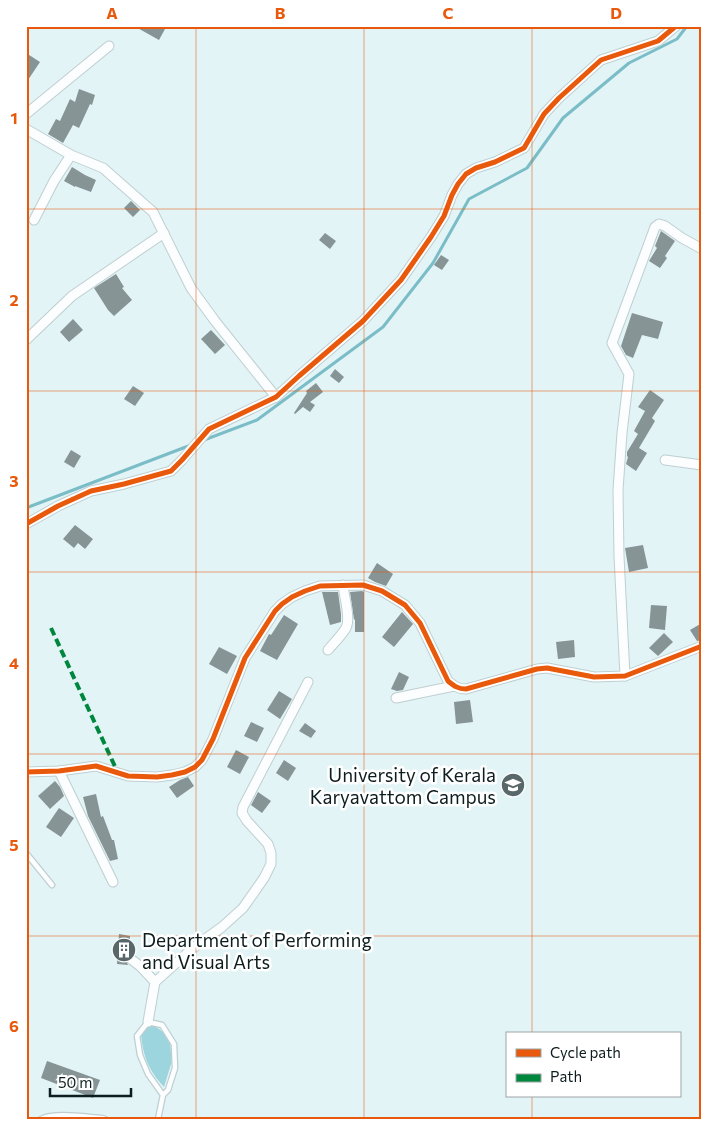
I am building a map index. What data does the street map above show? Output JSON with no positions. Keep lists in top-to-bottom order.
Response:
{
  "places": {
    "school or university": ["University of Kerala Karyavattom Campus"],
    "building": ["Department of Performing and Visual Arts"]
  },
  "legend": ["Cycle path", "Path"],
  "scale_bar": "50 m",
  "grid": {
    "columns": [
      "A",
      "B",
      "C",
      "D"
    ],
    "rows": [
      "1",
      "2",
      "3",
      "4",
      "5",
      "6"
    ]
  }
}
